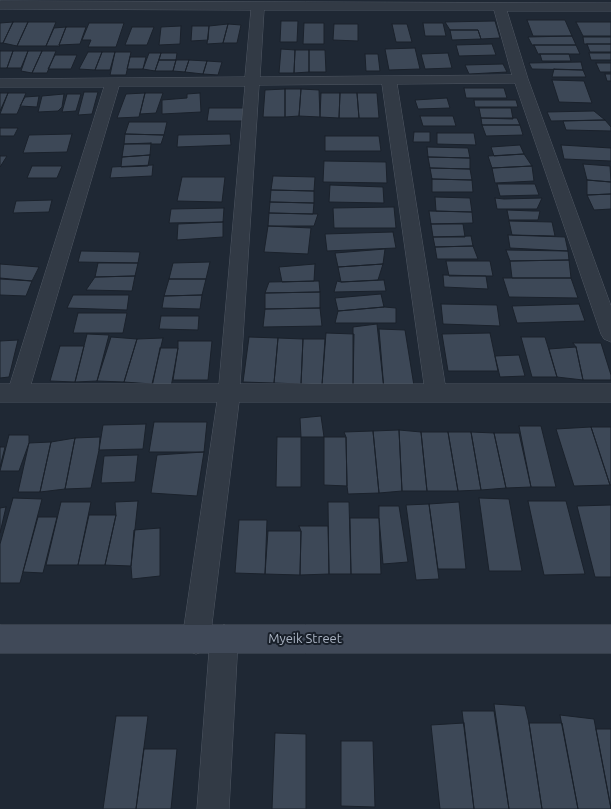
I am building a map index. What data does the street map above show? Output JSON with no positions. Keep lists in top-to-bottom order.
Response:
{
  "streets": {
    "street": ["Myeik Street"]
  }
}
